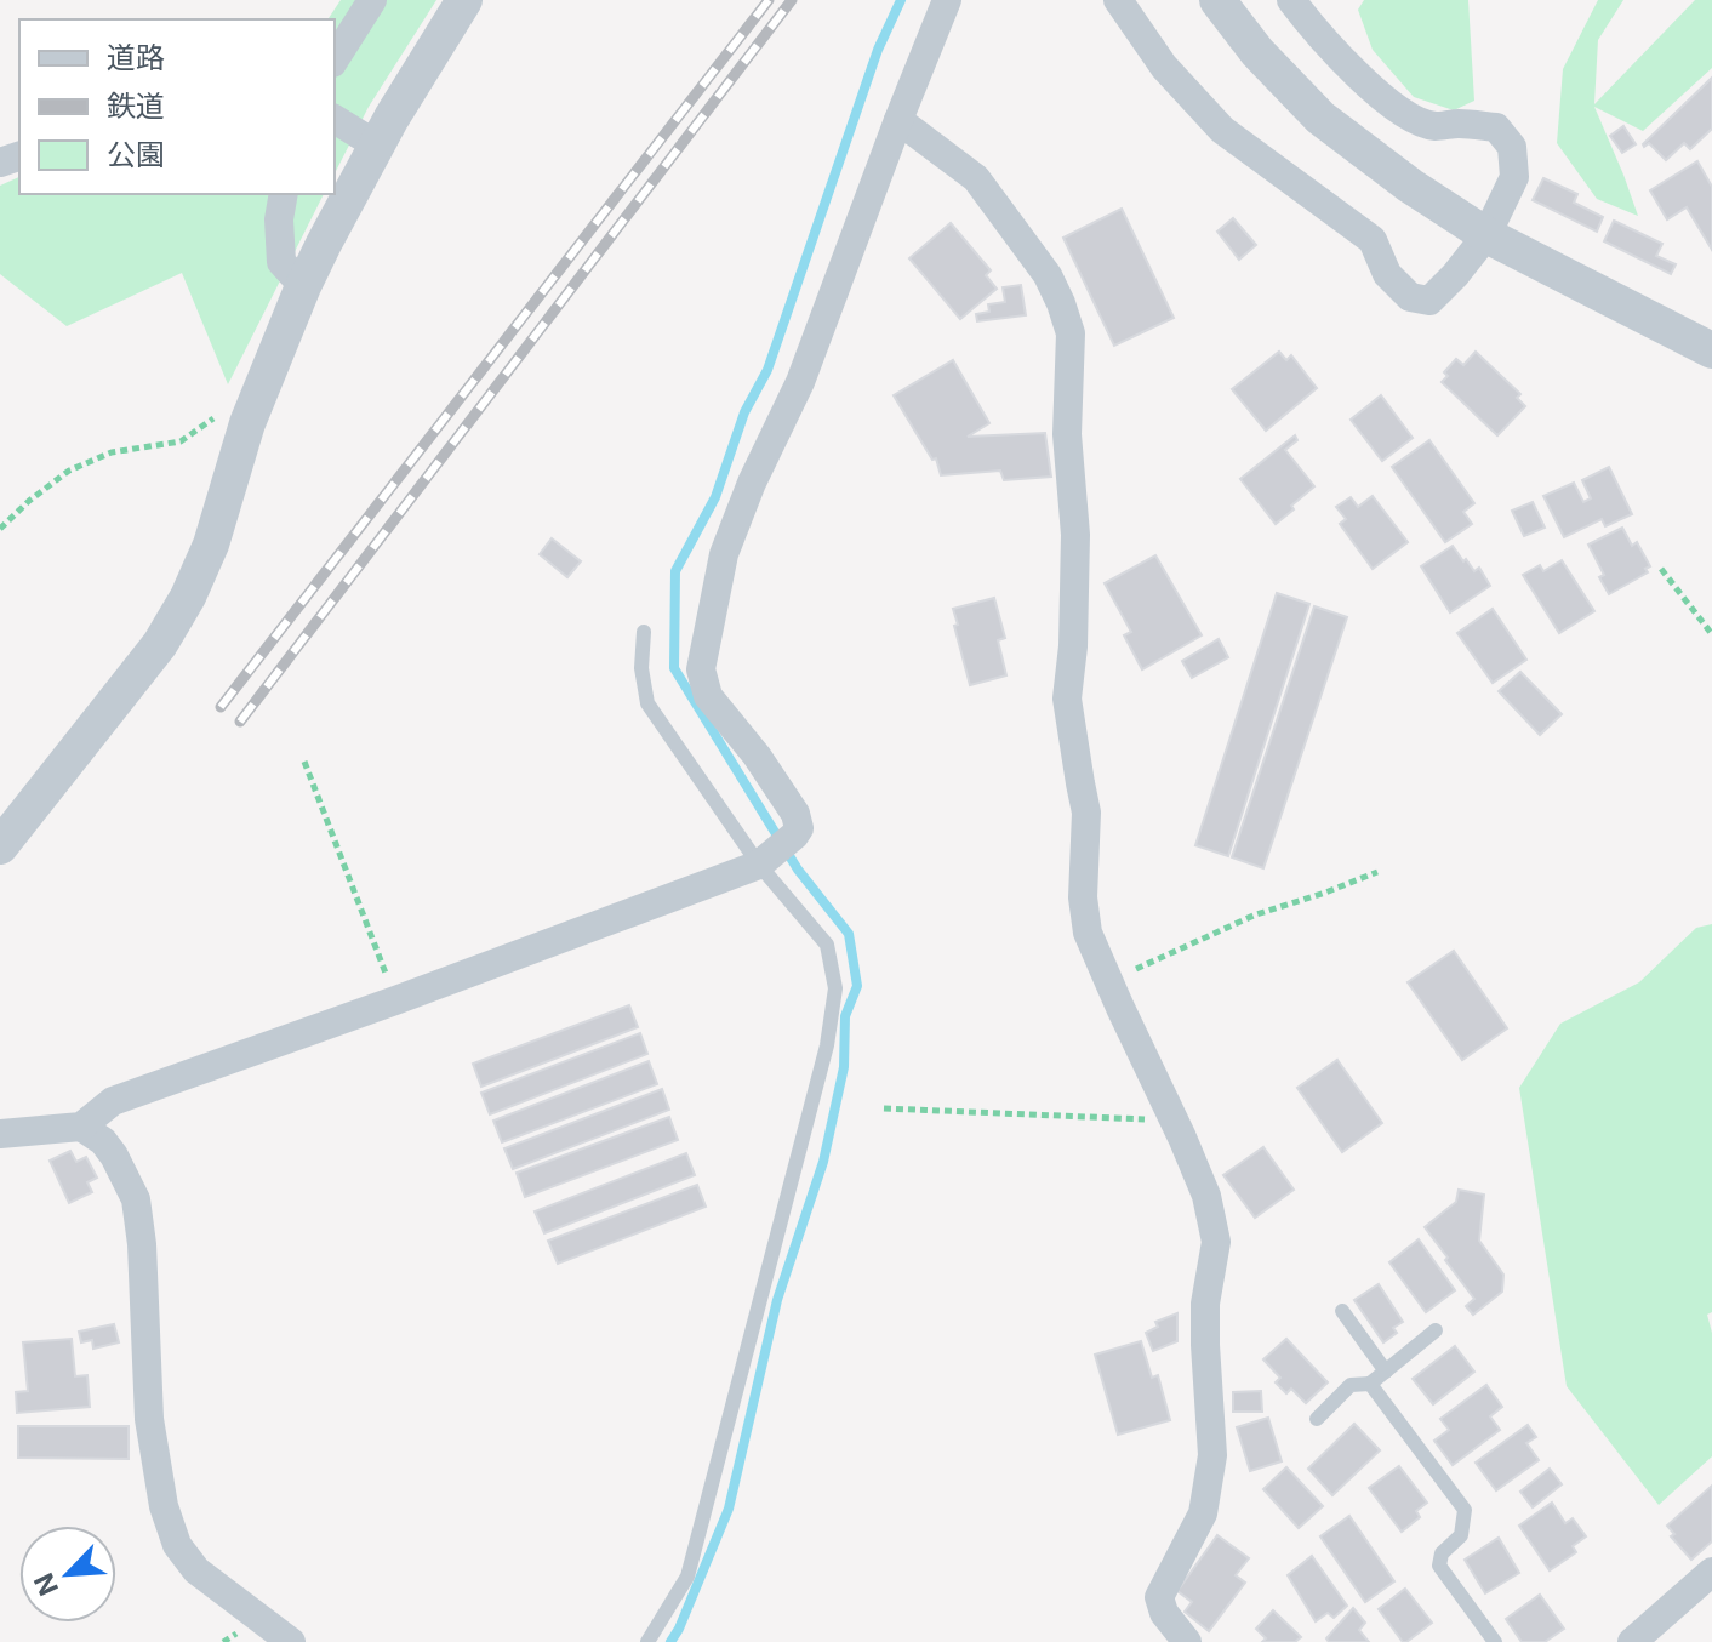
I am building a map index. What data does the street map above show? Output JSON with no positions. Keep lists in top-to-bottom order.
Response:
{
  "legend": ["道路", "鉄道", "公園"],
  "north": "bottom left"
}
